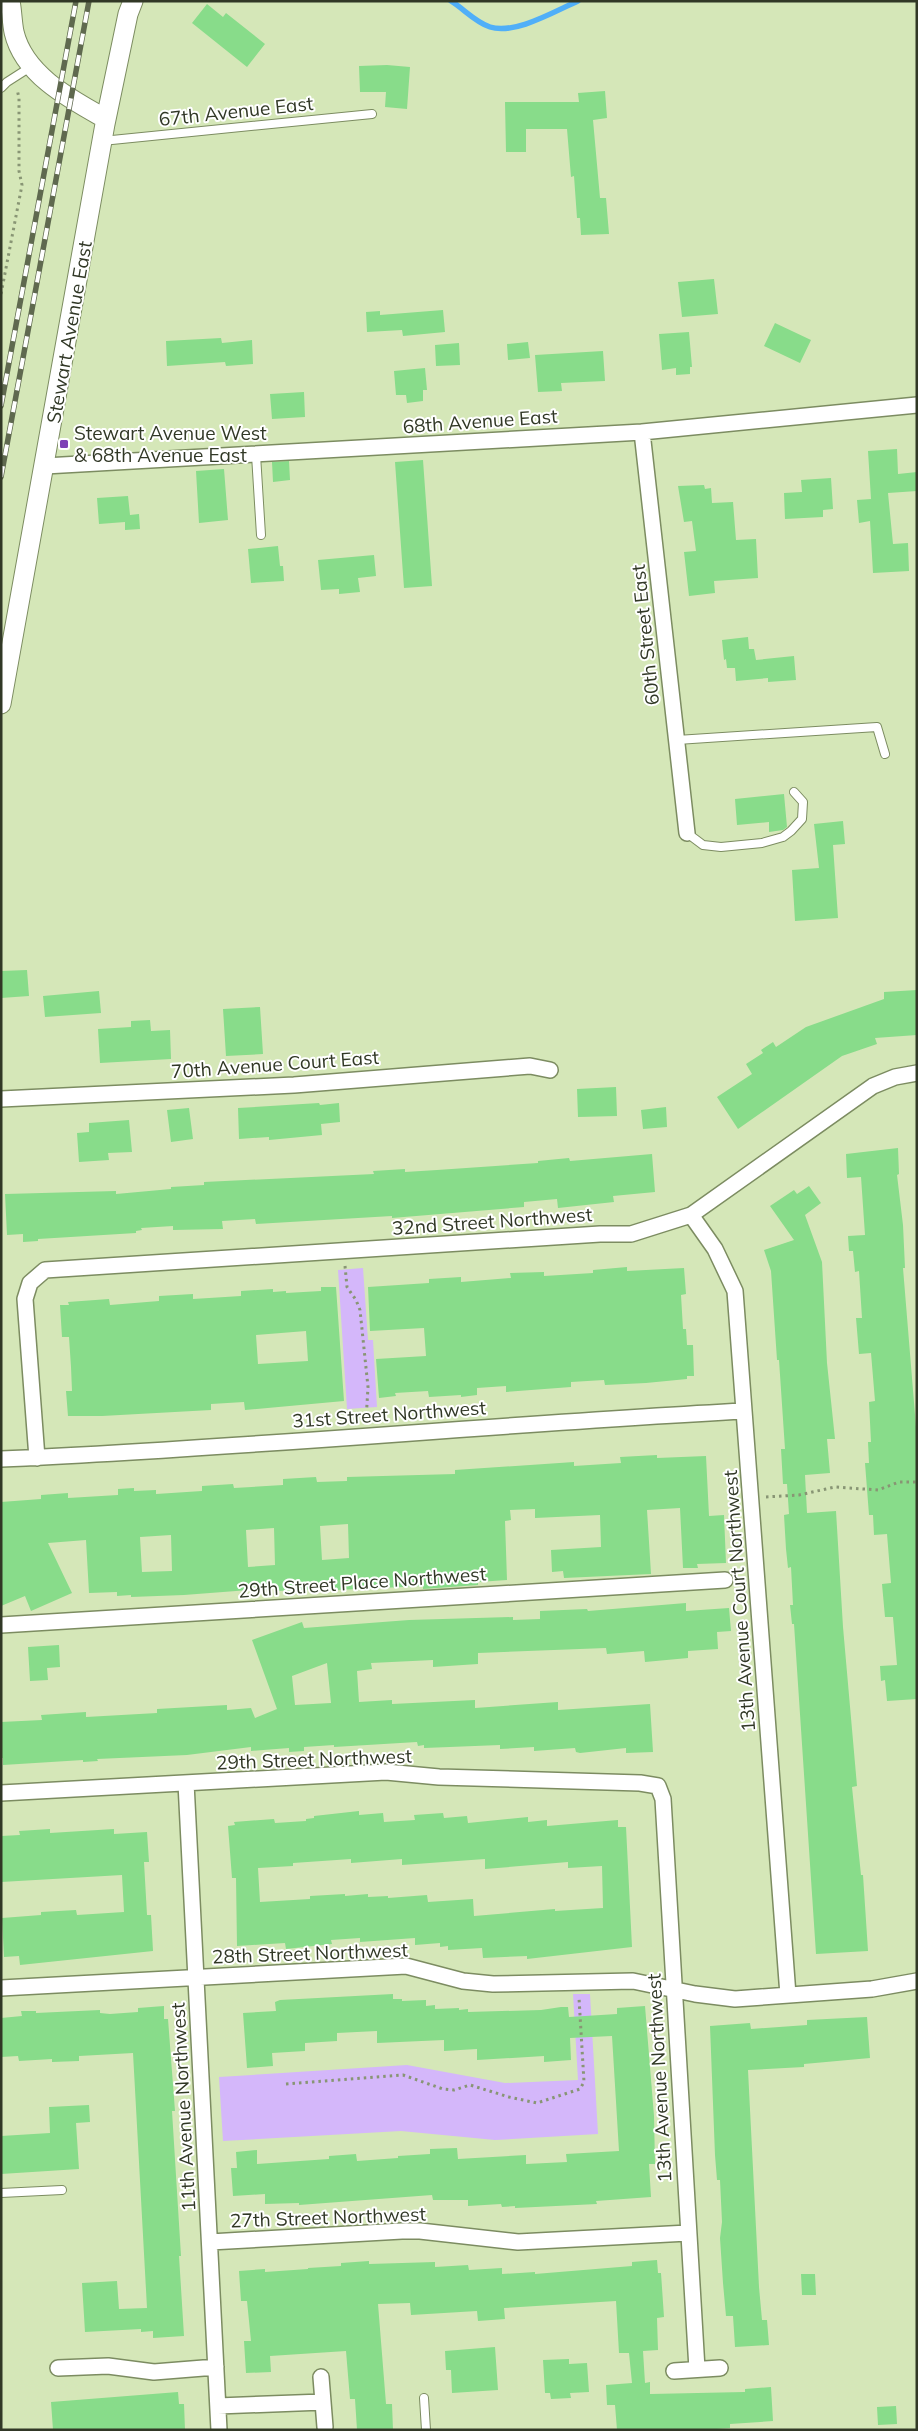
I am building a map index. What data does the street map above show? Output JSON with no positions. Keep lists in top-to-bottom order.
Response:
{
  "streets": {
    "street": [
      "Stewart Avenue East",
      "68th Avenue East",
      "60th Street East",
      "70th Avenue Court East",
      "32nd Street Northwest",
      "31st Street Northwest",
      "29th Street Place Northwest",
      "13th Avenue Court Northwest",
      "29th Street Northwest",
      "28th Street Northwest",
      "13th Avenue Northwest",
      "11th Avenue Northwest",
      "27th Street Northwest"
    ],
    "lane": ["67th Avenue East"]
  },
  "crossings": [
    ["67th Avenue East", "Stewart Avenue East"],
    ["Stewart Avenue East", "68th Avenue East"],
    ["68th Avenue East", "60th Street East"],
    ["32nd Street Northwest", "31st Street Northwest"],
    ["32nd Street Northwest", "13th Avenue Court Northwest"],
    ["31st Street Northwest", "13th Avenue Court Northwest"],
    ["13th Avenue Court Northwest", "28th Street Northwest"],
    ["29th Street Northwest", "13th Avenue Northwest"],
    ["29th Street Northwest", "11th Avenue Northwest"],
    ["28th Street Northwest", "13th Avenue Northwest"],
    ["28th Street Northwest", "11th Avenue Northwest"],
    ["13th Avenue Northwest", "27th Street Northwest"],
    ["11th Avenue Northwest", "27th Street Northwest"]
  ],
  "places": {
    "transit": ["Stewart Avenue West & 68th Avenue East"]
  }
}
